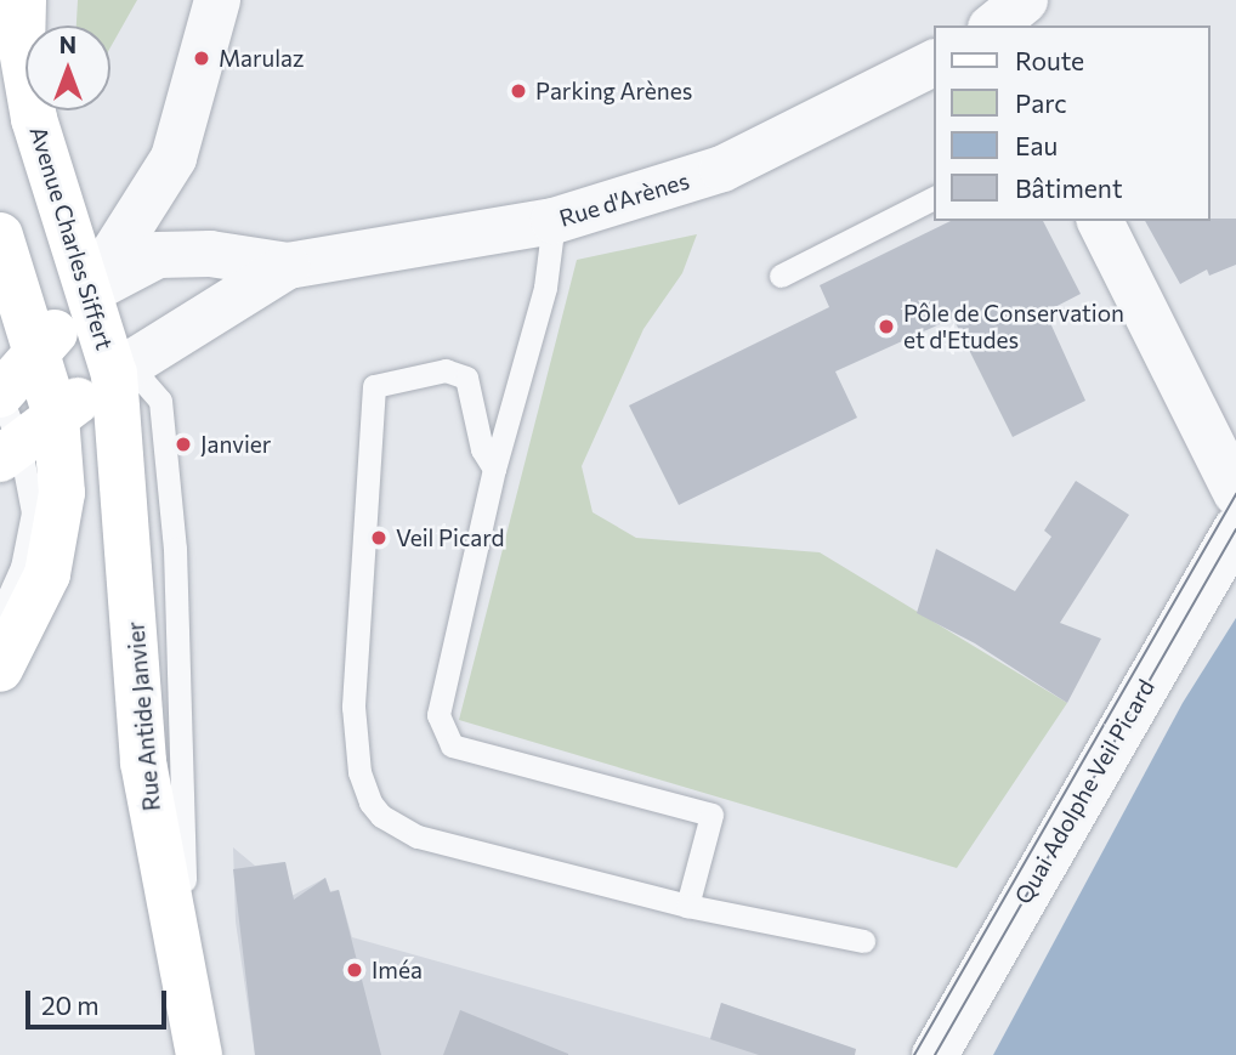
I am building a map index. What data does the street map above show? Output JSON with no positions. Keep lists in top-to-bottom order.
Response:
{
  "streets": {
    "main road": ["Avenue Charles Siffert", "Rue Antide Janvier"],
    "street": ["Rue d'Arènes", "Quai Adolphe Veil Picard"]
  },
  "crossings": [
    ["Rue d'Arènes", "Avenue Charles Siffert"],
    ["Rue d'Arènes", "Rue Antide Janvier"],
    ["Avenue Charles Siffert", "Rue Antide Janvier"]
  ],
  "places": [
    "Marulaz",
    "Parking Arènes",
    "Pôle de Conservation et d'Etudes",
    "Janvier",
    "Veil Picard",
    "Iméa"
  ],
  "legend": [
    "Route",
    "Parc",
    "Eau",
    "Bâtiment"
  ],
  "scale_bar": "20 m",
  "north": "top"
}
